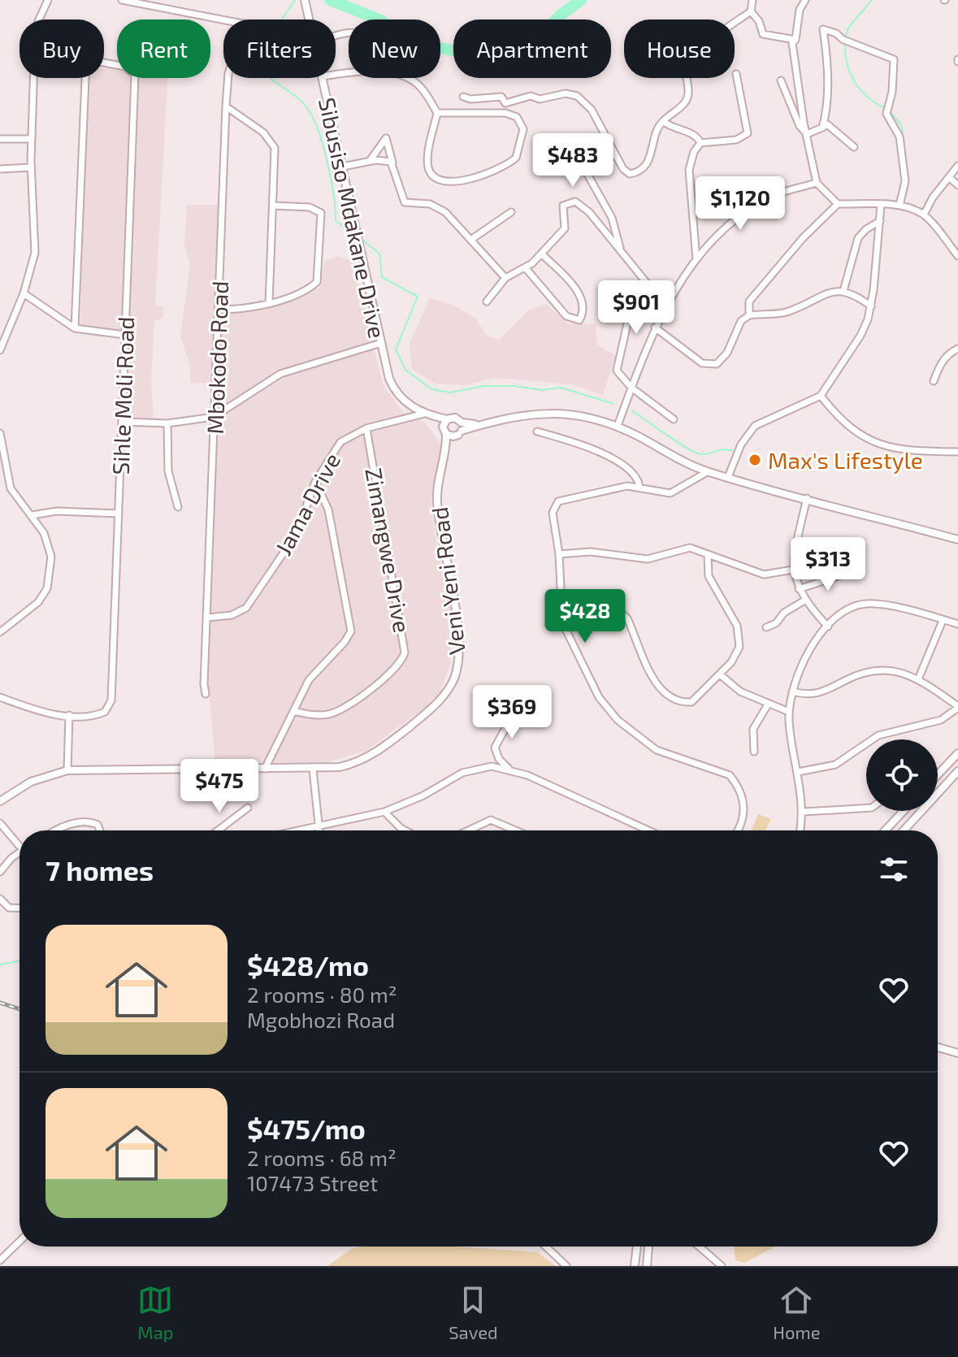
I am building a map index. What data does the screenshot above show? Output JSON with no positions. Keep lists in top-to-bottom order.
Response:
{
  "streets": {
    "street": [
      "Sibusiso Mdakane Drive",
      "Mbokodo Road",
      "Sihle Moli Road",
      "Jama Drive",
      "Zimangwe Drive",
      "Veni Yeni Road"
    ]
  },
  "crossings": [
    ["Sibusiso Mdakane Drive", "Jama Drive"],
    ["Sibusiso Mdakane Drive", "Veni Yeni Road"],
    ["Mbokodo Road", "Jama Drive"],
    ["Jama Drive", "Zimangwe Drive"]
  ],
  "places": ["Max's Lifestyle"],
  "page": {
    "chip": [
      "Buy",
      "Rent",
      "Filters",
      "New",
      "Apartment",
      "House"
    ],
    "price": [
      "$483",
      "$1,120",
      "$901",
      "$313",
      "$428",
      "$369",
      "$475"
    ],
    "heading": "7 homes",
    "list": [
      {
        "name": "$428/mo",
        "note": "2 rooms · 80 m² · Mgobhozi Road"
      },
      {
        "name": "$475/mo",
        "note": "2 rooms · 68 m² · 107473 Street"
      }
    ],
    "tabs": ["Map", "Saved", "Home"]
  }
}
